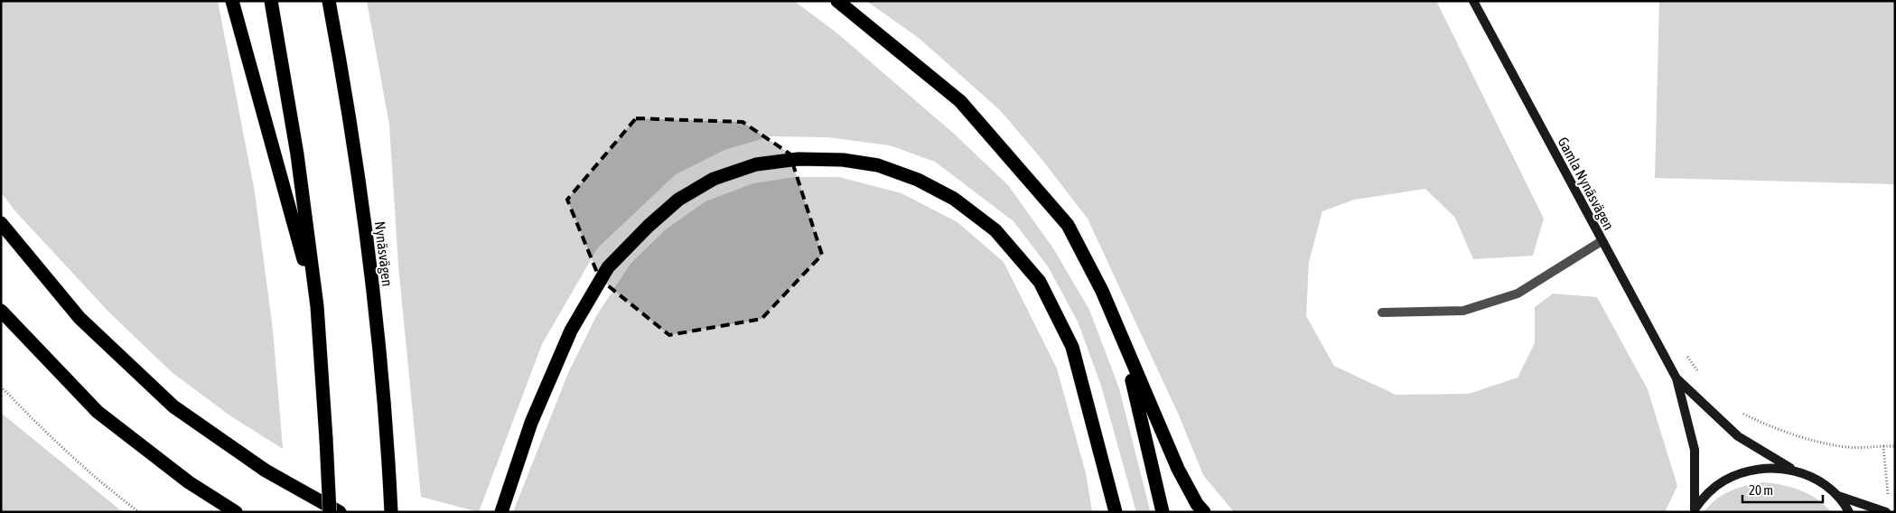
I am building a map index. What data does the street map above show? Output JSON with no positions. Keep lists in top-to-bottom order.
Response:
{
  "streets": {
    "highway": ["Nynäsvägen"],
    "street": ["Gamla Nynäsvägen"]
  },
  "scale_bar": "20 m"
}
